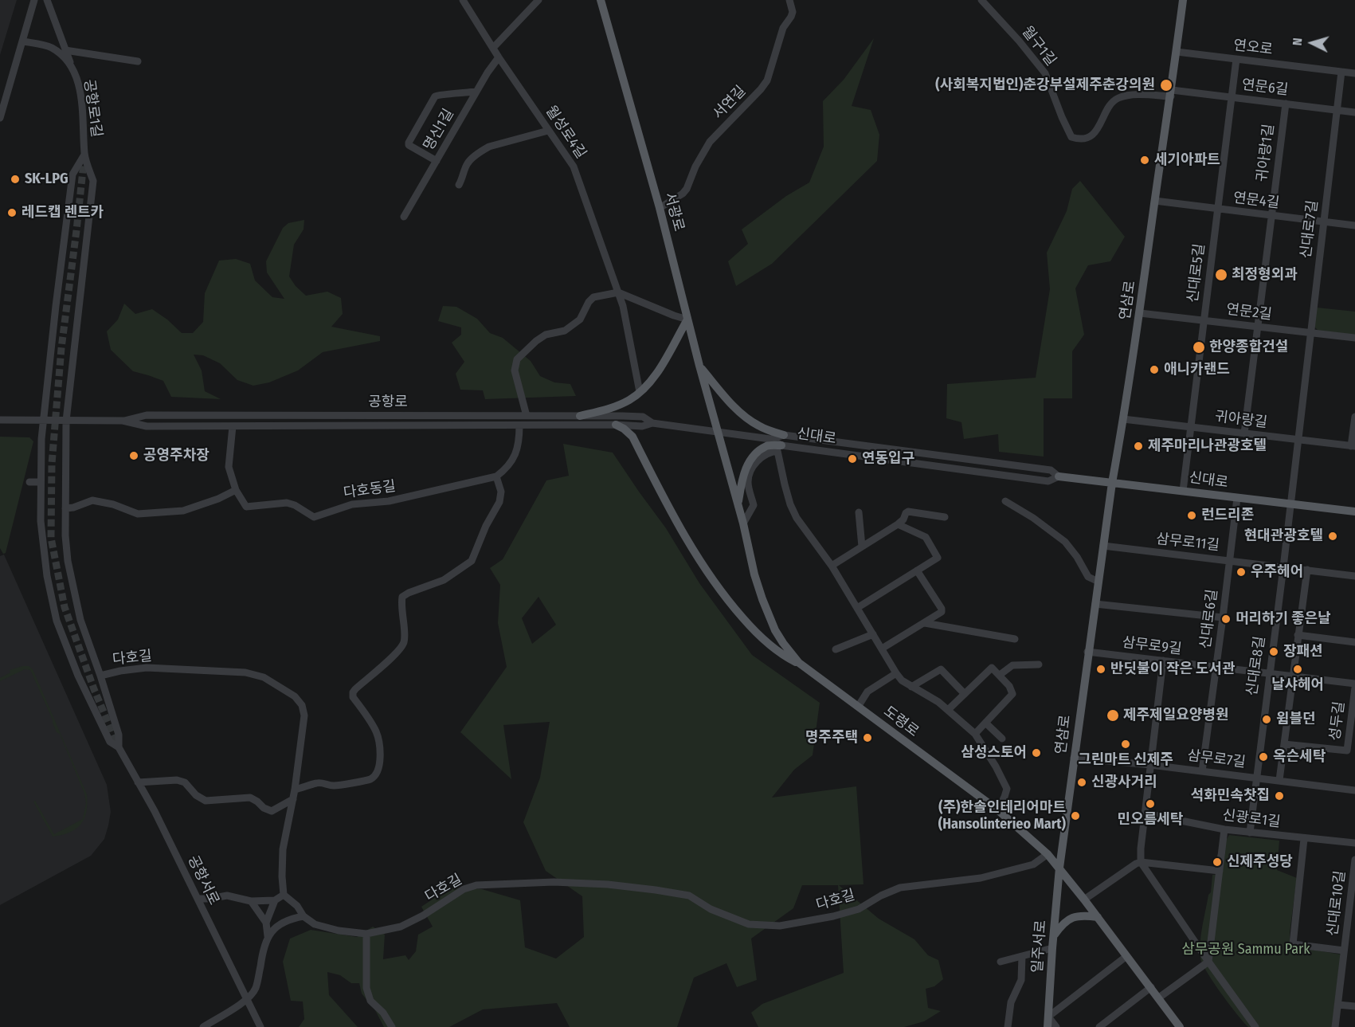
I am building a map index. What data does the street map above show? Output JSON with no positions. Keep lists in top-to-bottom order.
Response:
{
  "streets": {
    "main road": [
      "서광로",
      "연삼로",
      "신대로",
      "도령로",
      "일주서로"
    ],
    "street": [
      "월구1길",
      "연오로",
      "연문6길",
      "서연길",
      "공항로1길",
      "명신1길",
      "월성로4길",
      "귀아랑1길",
      "연문4길",
      "신대로7길",
      "신대로5길",
      "연문2길",
      "공항로",
      "귀아랑길",
      "다호동길",
      "삼무로11길",
      "신대로6길",
      "삼무로9길",
      "다호길",
      "신대로8길",
      "성두길",
      "삼무로7길",
      "신광로1길",
      "공항서로",
      "신대로10길"
    ]
  },
  "crossings": [
    ["월구1길", "연문6길"],
    ["월구1길", "연삼로"],
    ["연오로", "신대로7길"],
    ["연오로", "신대로5길"],
    ["연오로", "연삼로"],
    ["연문6길", "귀아랑1길"],
    ["연문6길", "신대로7길"],
    ["연문6길", "신대로5길"],
    ["연문6길", "연삼로"],
    ["서연길", "서광로"],
    ["명신1길", "월성로4길"],
    ["귀아랑1길", "연문4길"],
    ["귀아랑1길", "연문2길"],
    ["귀아랑1길", "귀아랑길"],
    ["연문4길", "신대로7길"],
    ["연문4길", "신대로5길"],
    ["연문4길", "연삼로"],
    ["서광로", "공항로"],
    ["서광로", "신대로"],
    ["서광로", "도령로"],
    ["신대로7길", "연문2길"],
    ["신대로7길", "귀아랑길"],
    ["신대로7길", "신대로"],
    ["신대로7길", "신대로8길"],
    ["신대로5길", "연문2길"],
    ["신대로5길", "귀아랑길"],
    ["신대로5길", "신대로"],
    ["연삼로", "연문2길"],
    ["연삼로", "귀아랑길"],
    ["연삼로", "신대로"],
    ["연삼로", "삼무로11길"],
    ["연삼로", "삼무로9길"],
    ["연삼로", "도령로"],
    ["연삼로", "삼무로7길"],
    ["연삼로", "일주서로"],
    ["공항로", "신대로"],
    ["공항로", "도령로"],
    ["신대로", "신대로6길"],
    ["신대로", "신대로8길"],
    ["신대로", "도령로"],
    ["삼무로11길", "신대로6길"],
    ["삼무로11길", "신대로8길"],
    ["신대로6길", "삼무로9길"],
    ["신대로6길", "삼무로7길"],
    ["삼무로9길", "신대로8길"],
    ["다호길", "도령로"],
    ["신대로8길", "삼무로7길"],
    ["신대로8길", "신광로1길"],
    ["도령로", "일주서로"],
    ["신광로1길", "신대로10길"]
  ],
  "parks": ["삼무공원 Sammu Park"],
  "places": [
    "(사회복지법인)춘강부설제주춘강의원",
    "세기아파트",
    "SK-LPG",
    "레드캡 렌트카",
    "최정형외과",
    "한양종합건설",
    "애니카랜드",
    "제주마리나관광호텔",
    "공영주차장",
    "연동입구",
    "런드리존",
    "현대관광호텔",
    "우주헤어",
    "머리하기 좋은날",
    "장패션",
    "반딧불이 작은 도서관",
    "날샤헤어",
    "제주제일요양병원",
    "윔블던",
    "명주주택",
    "그린마트 신제주",
    "삼성스토어",
    "옥슨세탁",
    "신광사거리",
    "석화민속찻집",
    "민오름세탁",
    "(주)한솔인테리어마트 (Hansolinterieo Mart)",
    "신제주성당"
  ],
  "north": "left"
}
